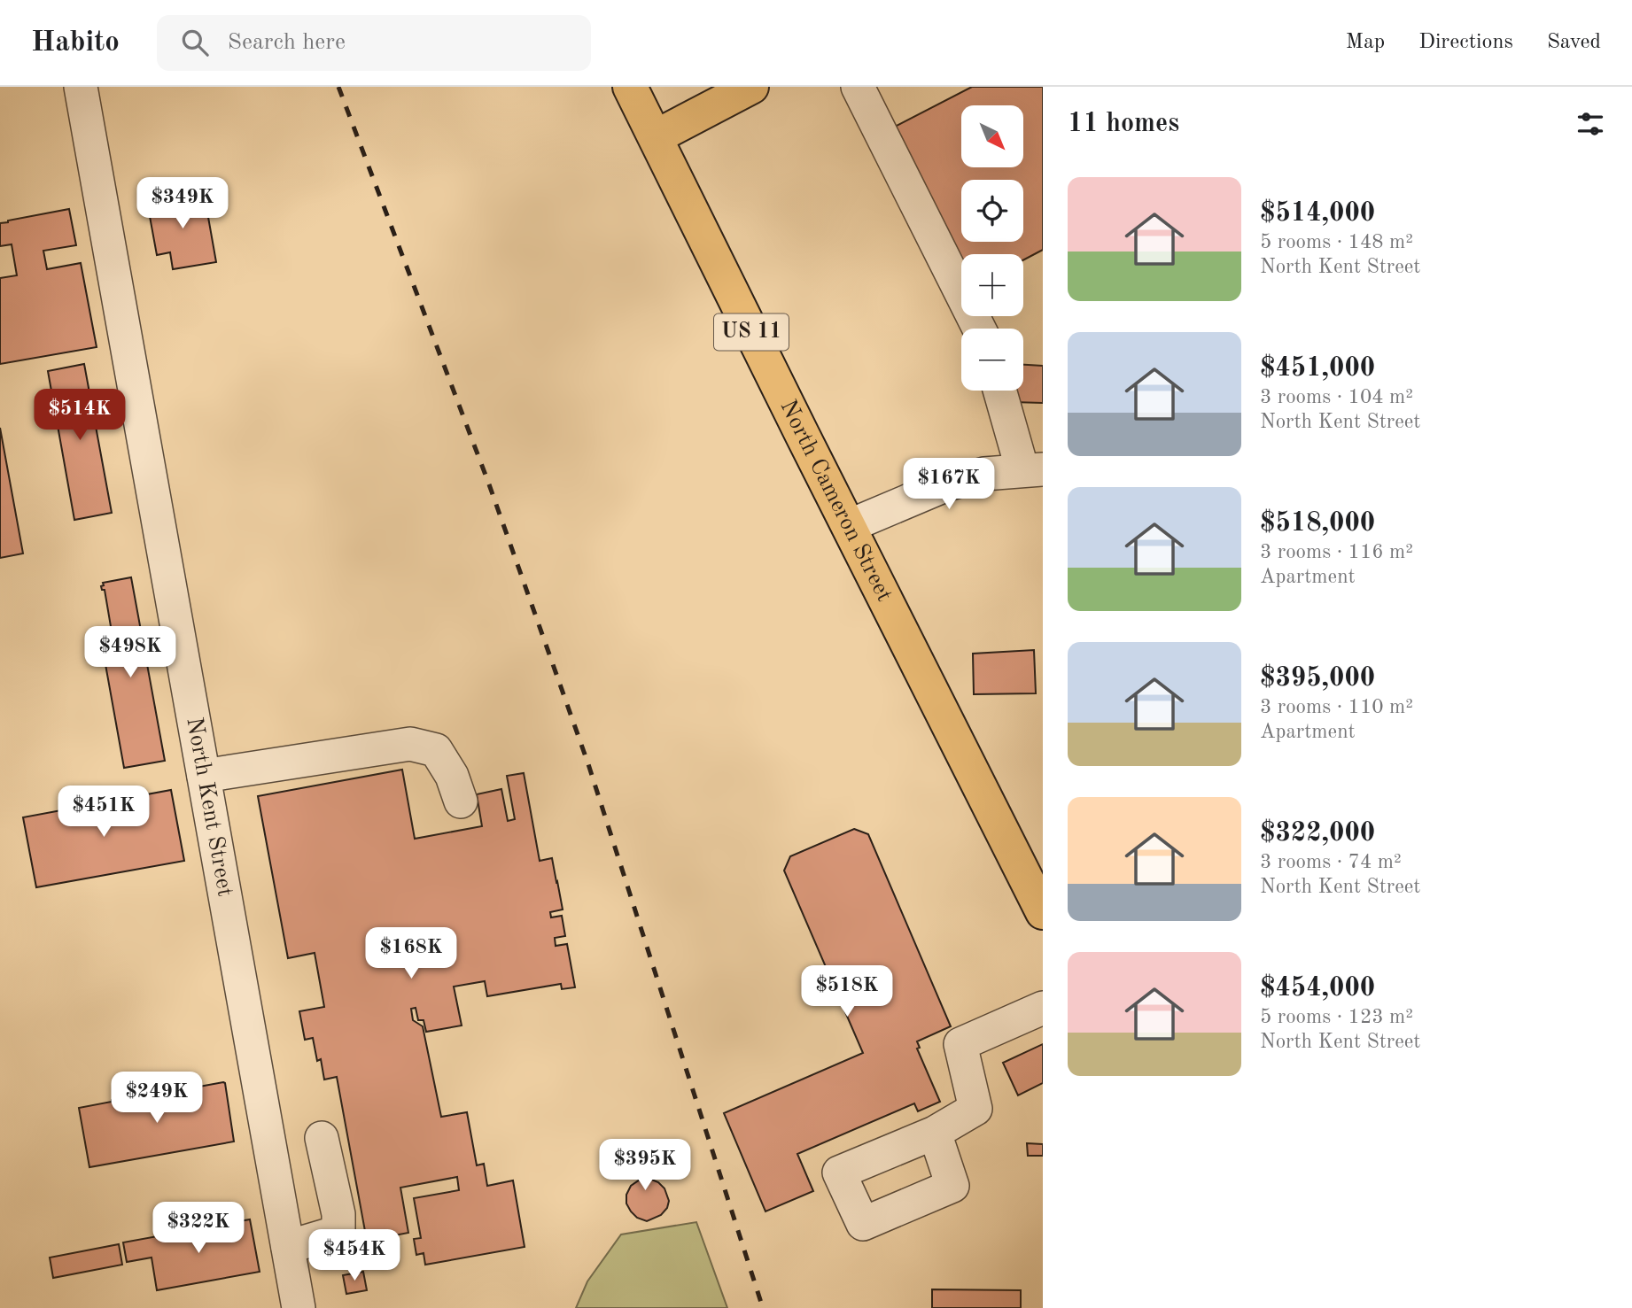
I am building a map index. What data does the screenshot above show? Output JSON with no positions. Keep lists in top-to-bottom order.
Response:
{
  "streets": {
    "main road": ["US 11", "North Cameron Street"],
    "street": ["North Kent Street"]
  },
  "north": "bottom right",
  "page": {
    "header": "Habito",
    "search": "Search here",
    "nav": ["Map", "Directions", "Saved"],
    "heading": "11 homes",
    "map_buttons": ["+", "−"],
    "list": [
      {
        "name": "$514,000",
        "note": "5 rooms · 148 m² · North Kent Street"
      },
      {
        "name": "$451,000",
        "note": "3 rooms · 104 m² · North Kent Street"
      },
      {
        "name": "$518,000",
        "note": "3 rooms · 116 m² · Apartment"
      },
      {
        "name": "$395,000",
        "note": "3 rooms · 110 m² · Apartment"
      },
      {
        "name": "$322,000",
        "note": "3 rooms · 74 m² · North Kent Street"
      },
      {
        "name": "$454,000",
        "note": "5 rooms · 123 m² · North Kent Street"
      }
    ],
    "price": [
      "$349K",
      "$514K",
      "$167K",
      "$498K",
      "$451K",
      "$168K",
      "$518K",
      "$249K",
      "$395K",
      "$322K",
      "$454K"
    ]
  }
}
